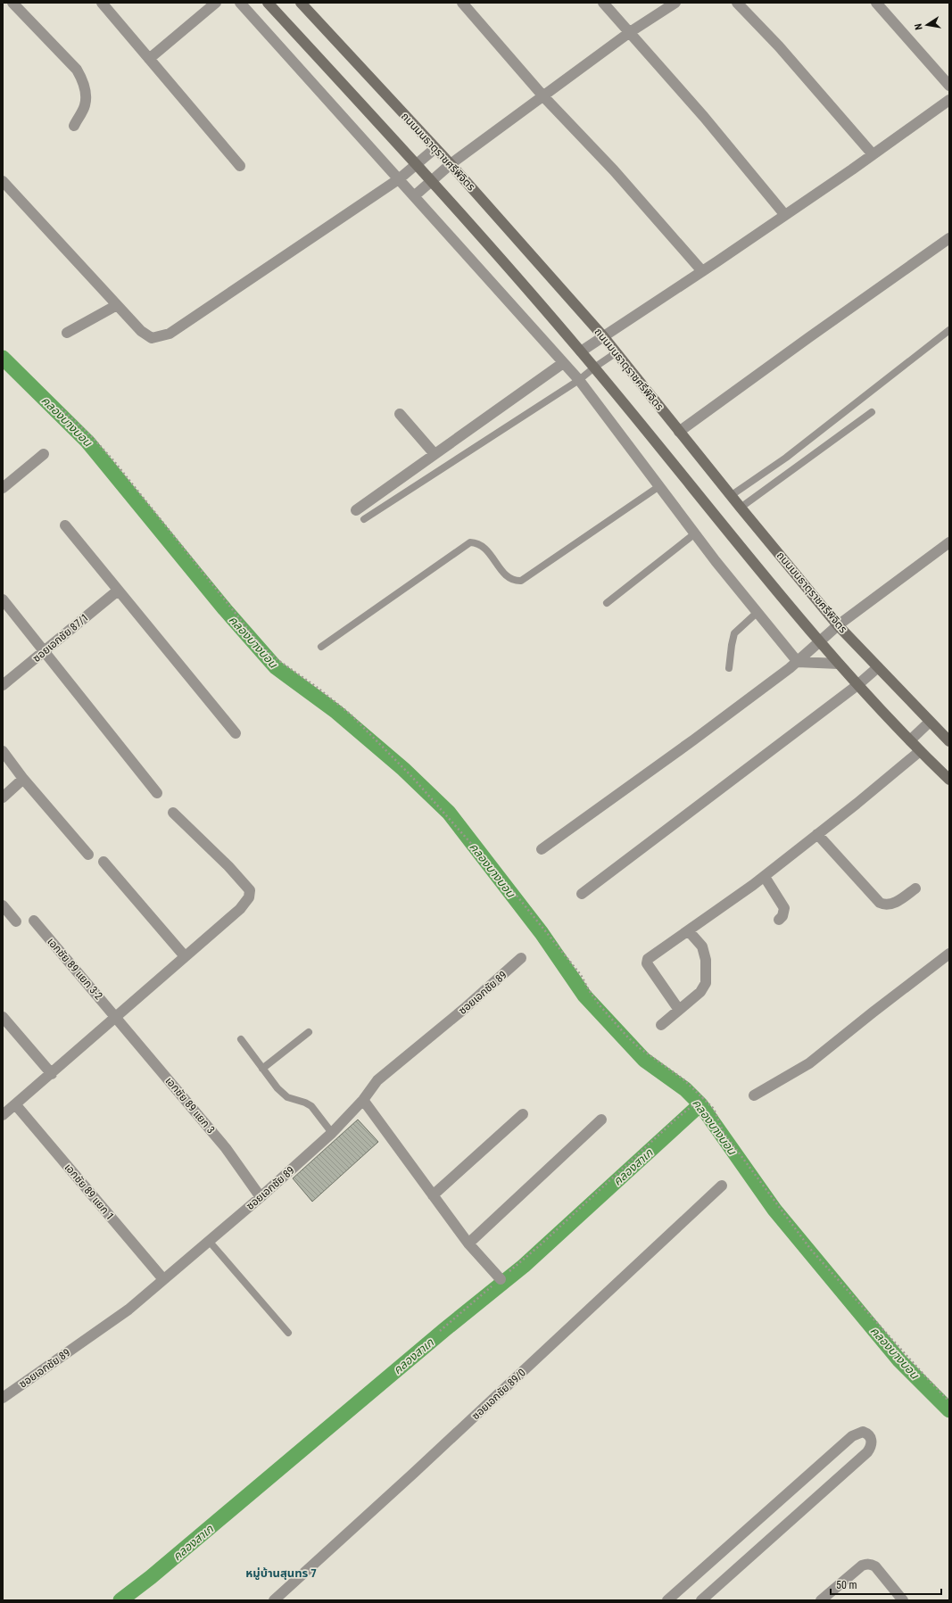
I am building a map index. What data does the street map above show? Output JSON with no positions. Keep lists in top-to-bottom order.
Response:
{
  "streets": {
    "street": [
      "ถนนมนธาตุราชศรีพิจิตร",
      "ซอยเอกชัย 87/1",
      "เอกชัย 89 แยก 3-2",
      "ซอยเอกชัย 89",
      "เอกชัย 89 แยก 3",
      "เอกชัย 89 แยก 1",
      "ซอยเอกชัย 89/0"
    ]
  },
  "crossings": [
    ["เอกชัย 89 แยก 3-2", "เอกชัย 89 แยก 3"],
    ["ซอยเอกชัย 89", "เอกชัย 89 แยก 3"],
    ["ซอยเอกชัย 89", "เอกชัย 89 แยก 1"]
  ],
  "districts": ["หมู่บ้านสุนทร 7"],
  "water": ["คลองบางบอน", "คลองสาเก"],
  "scale_bar": "50 m",
  "north": "left"
}
